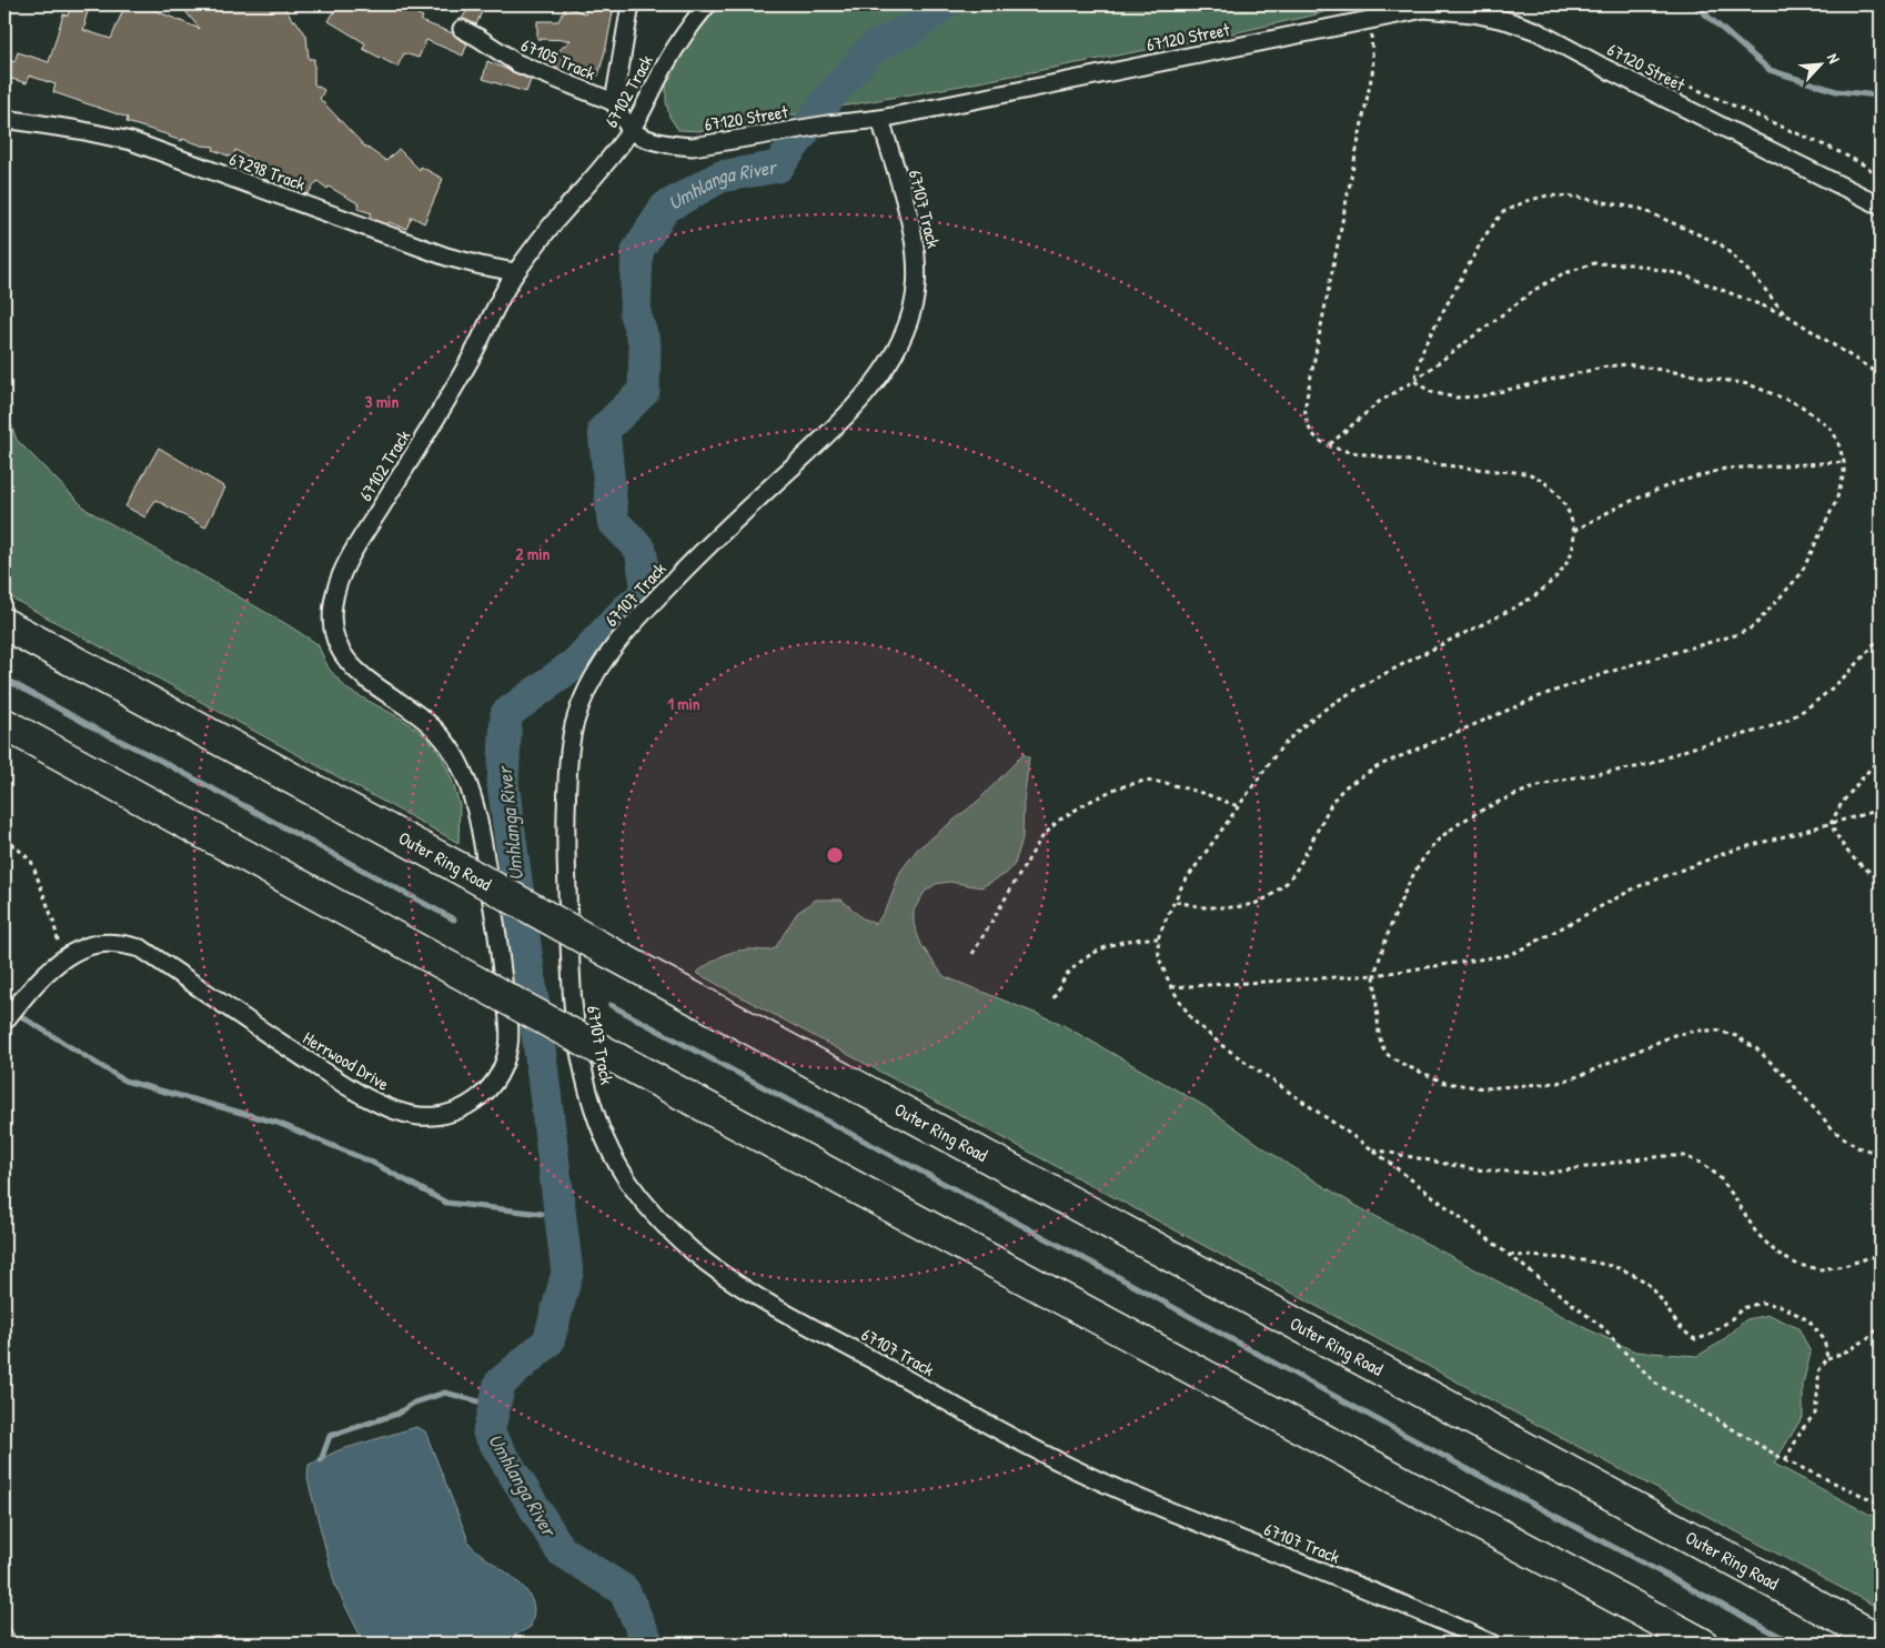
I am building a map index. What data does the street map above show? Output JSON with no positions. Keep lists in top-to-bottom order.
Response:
{
  "streets": {
    "highway": ["Outer Ring Road"],
    "street": [
      "67120 Street",
      "67105 Track",
      "67102 Track",
      "67298 Track",
      "67107 Track",
      "Herrwood Drive"
    ]
  },
  "crossings": [
    ["67120 Street", "67102 Track"],
    ["67120 Street", "67107 Track"],
    ["67102 Track", "67298 Track"],
    ["67102 Track", "Outer Ring Road"],
    ["67102 Track", "Herrwood Drive"],
    ["Outer Ring Road", "Herrwood Drive"]
  ],
  "water": ["Umhlanga River"],
  "north": "top right",
  "rings": ["3 min", "2 min", "1 min"]
}
